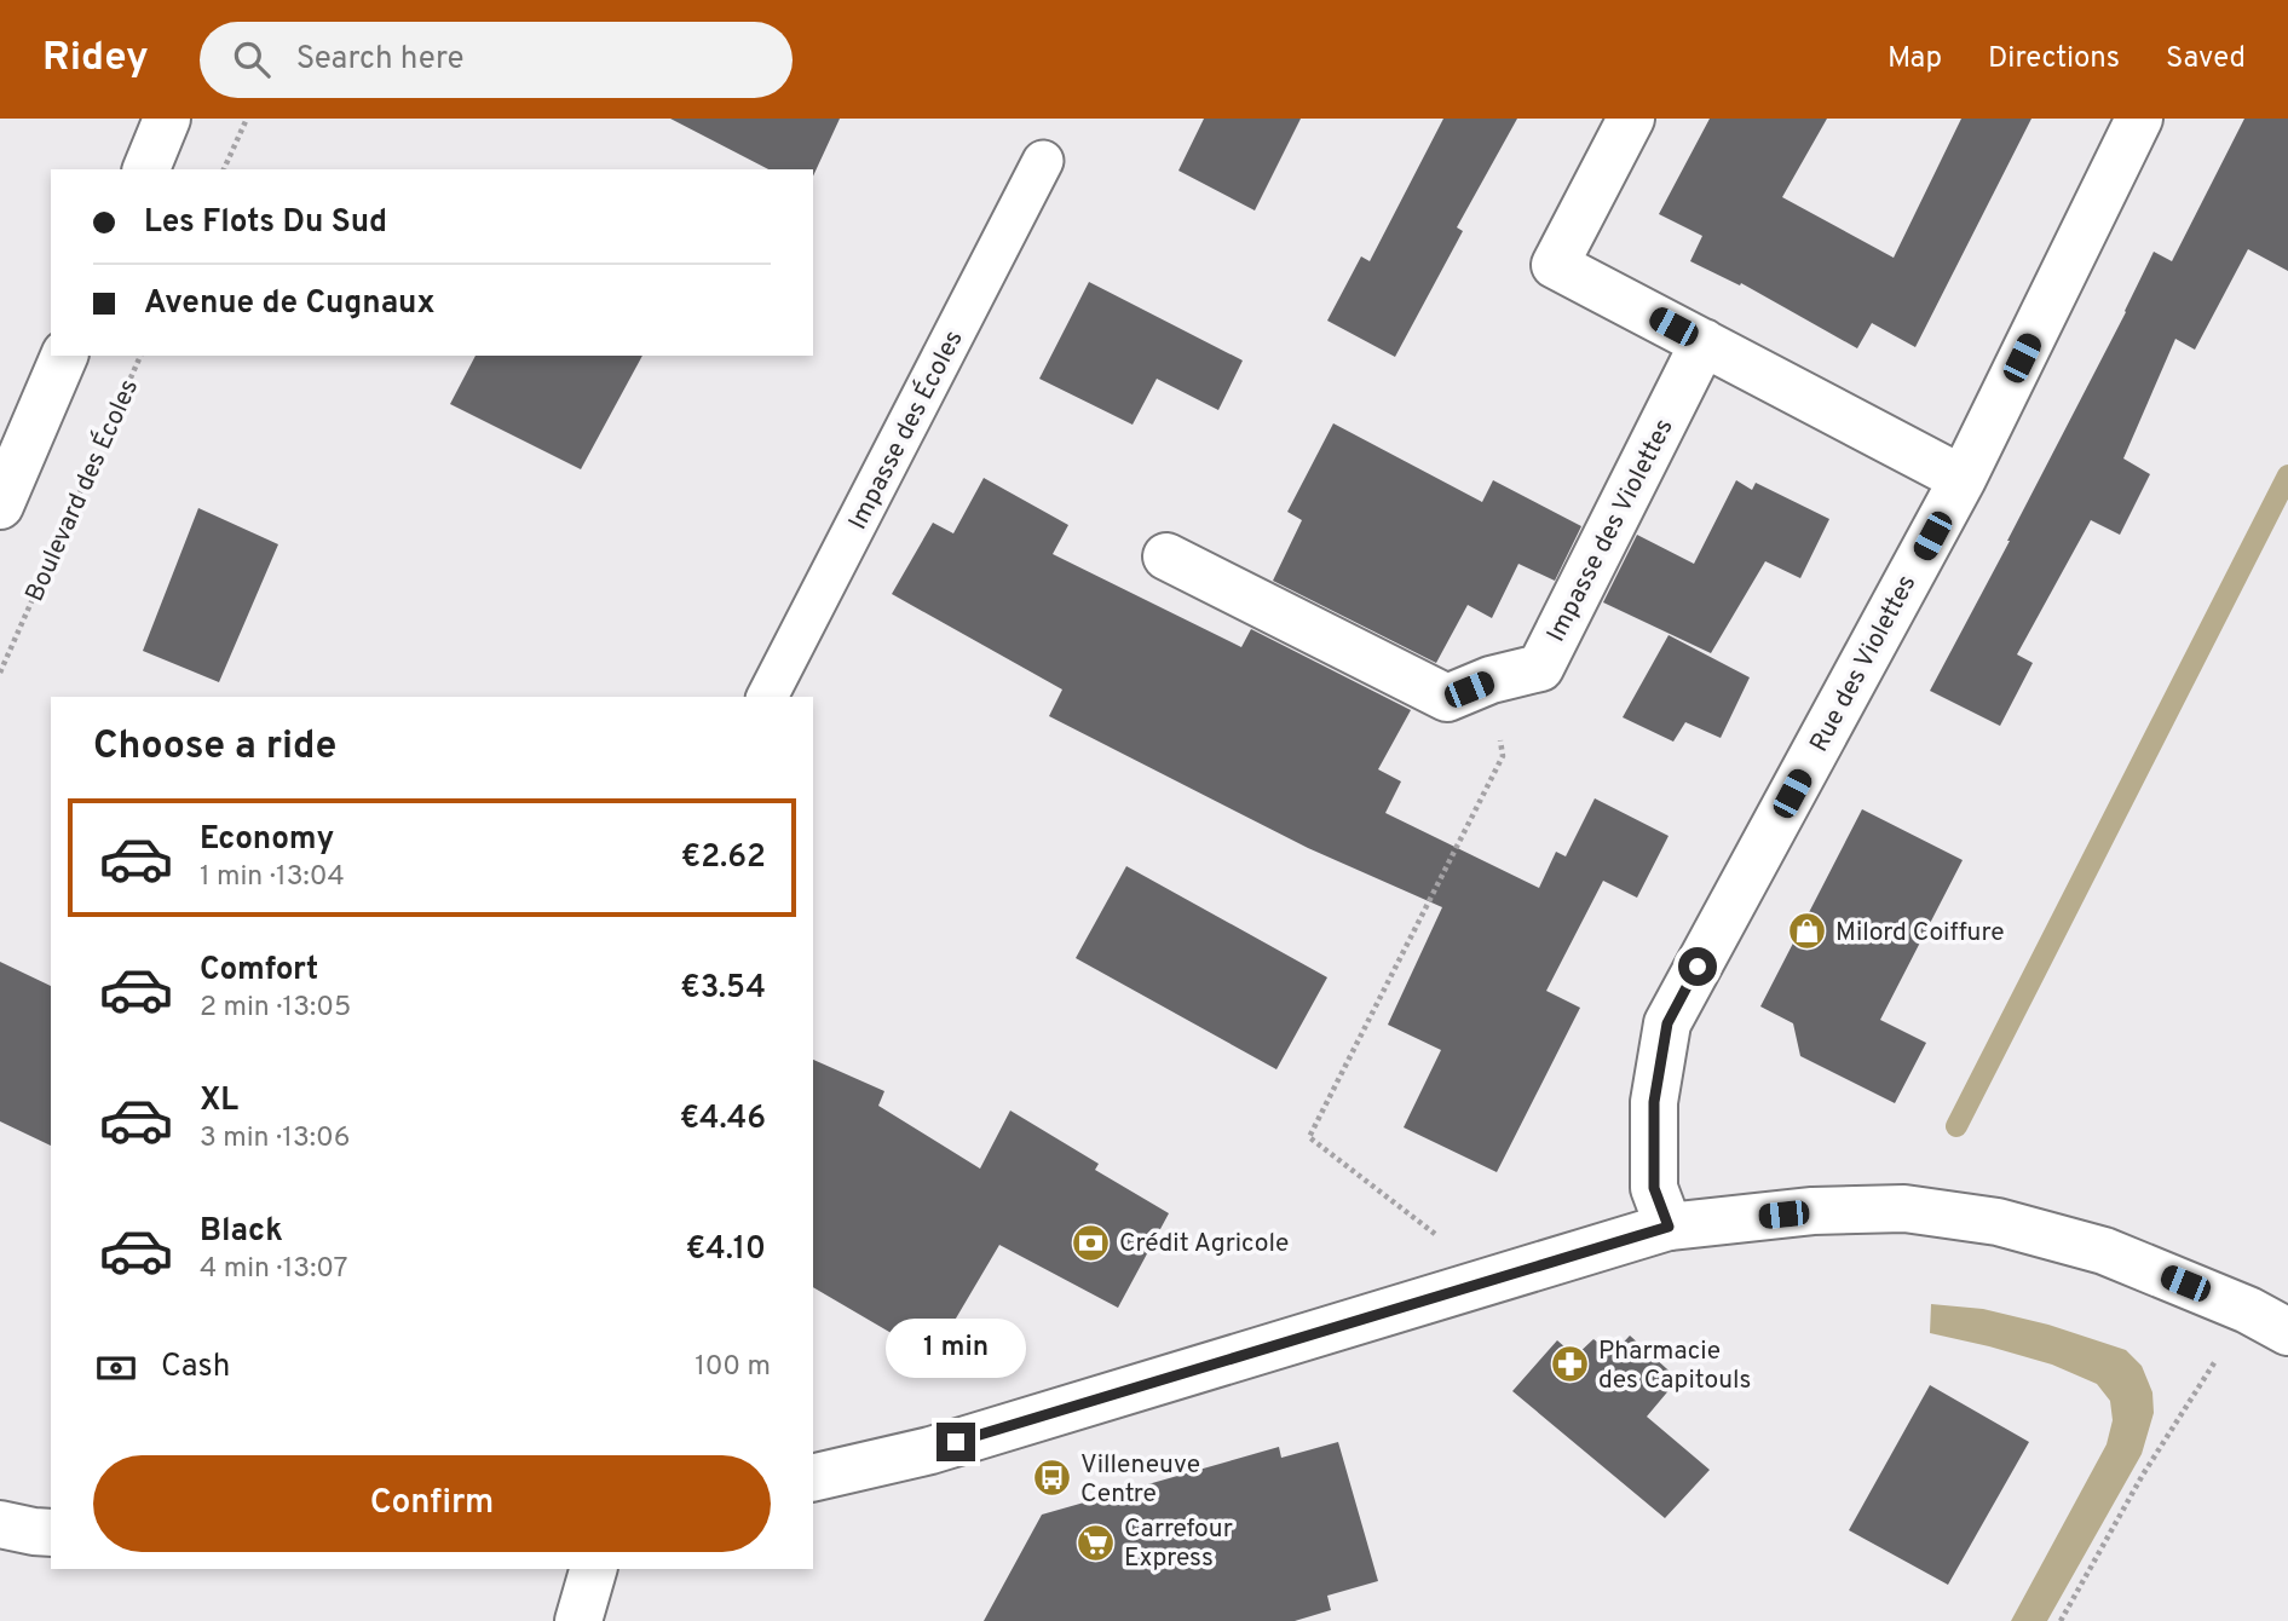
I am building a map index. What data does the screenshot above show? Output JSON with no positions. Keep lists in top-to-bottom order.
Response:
{
  "streets": {
    "street": ["Impasse des Violettes", "Rue des Violettes"],
    "lane": ["Impasse des Écoles"],
    "path": ["Boulevard des Écoles"]
  },
  "places": {
    "shop": ["Milord Coiffure"],
    "bank": ["Crédit Agricole"],
    "pharmacy": ["Pharmacie des Capitouls"],
    "bus stop": ["Villeneuve Centre"],
    "supermarket": ["Carrefour Express"]
  },
  "page": {
    "header": "Ridey",
    "search": "Search here",
    "nav": ["Map", "Directions", "Saved"],
    "banner": ["Les Flots Du Sud", "Avenue de Cugnaux"],
    "heading": "Choose a ride",
    "list": [
      {
        "name": "Economy",
        "note": "1 min · 13:04",
        "value": "€2.62"
      },
      {
        "name": "Comfort",
        "note": "2 min · 13:05",
        "value": "€3.54"
      },
      {
        "name": "XL",
        "note": "3 min · 13:06",
        "value": "€4.46"
      },
      {
        "name": "Black",
        "note": "4 min · 13:07",
        "value": "€4.10"
      }
    ],
    "bubble": "1 min",
    "pay": ["Cash", "100 m"],
    "buttons": "Confirm"
  }
}
